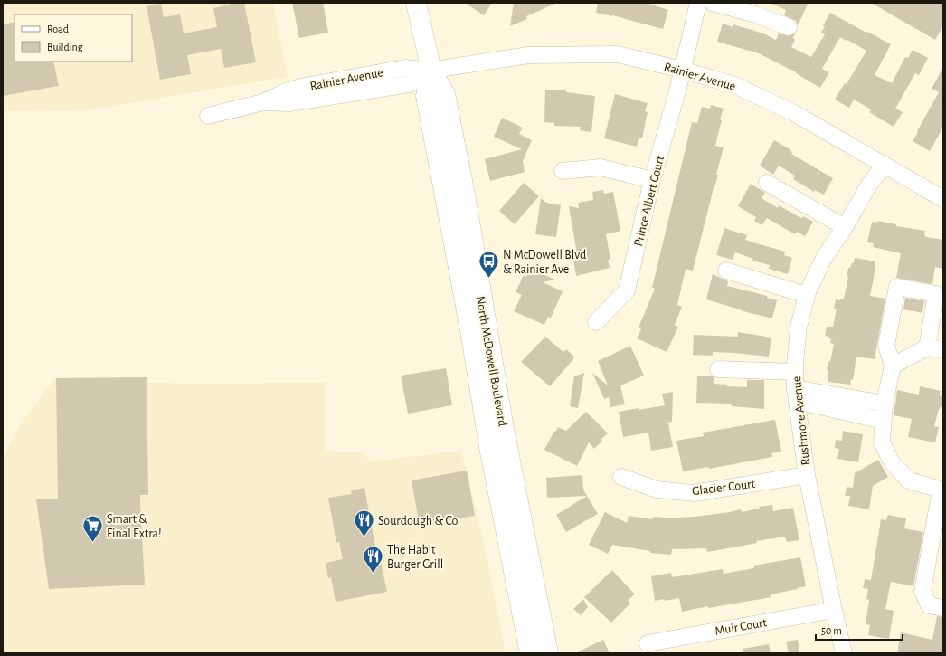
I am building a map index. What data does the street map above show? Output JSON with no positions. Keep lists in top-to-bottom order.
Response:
{
  "streets": {
    "main road": ["North McDowell Boulevard"],
    "street": [
      "Rainier Avenue",
      "Prince Albert Court",
      "Rushmore Avenue",
      "Glacier Court",
      "Muir Court"
    ]
  },
  "crossings": [
    ["Rainier Avenue", "Prince Albert Court"],
    ["Rainier Avenue", "North McDowell Boulevard"],
    ["Rainier Avenue", "Rushmore Avenue"],
    ["Rushmore Avenue", "Glacier Court"],
    ["Rushmore Avenue", "Muir Court"]
  ],
  "places": {
    "bus stop": ["N McDowell Blvd & Rainier Ave"],
    "restaurant": ["Sourdough & Co.", "The Habit Burger Grill"],
    "supermarket": ["Smart & Final Extra!"]
  },
  "legend": ["Road", "Building"],
  "scale_bar": "50 m"
}
